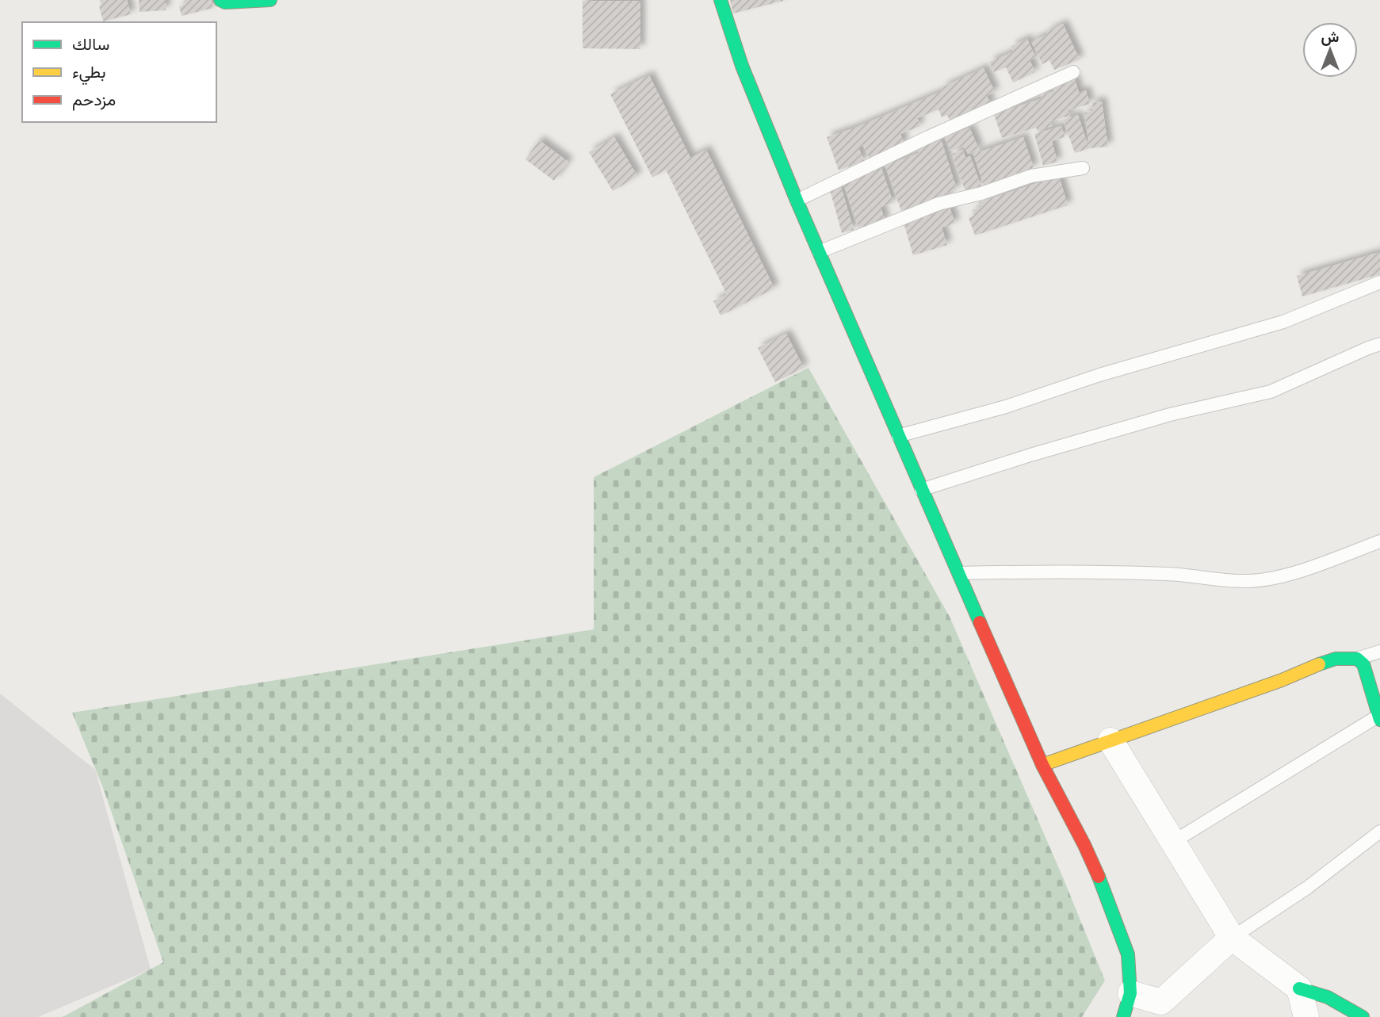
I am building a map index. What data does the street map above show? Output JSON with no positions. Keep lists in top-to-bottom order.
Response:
{
  "legend": ["سالك", "بطيء", "مزدحم"],
  "north": "top"
}
